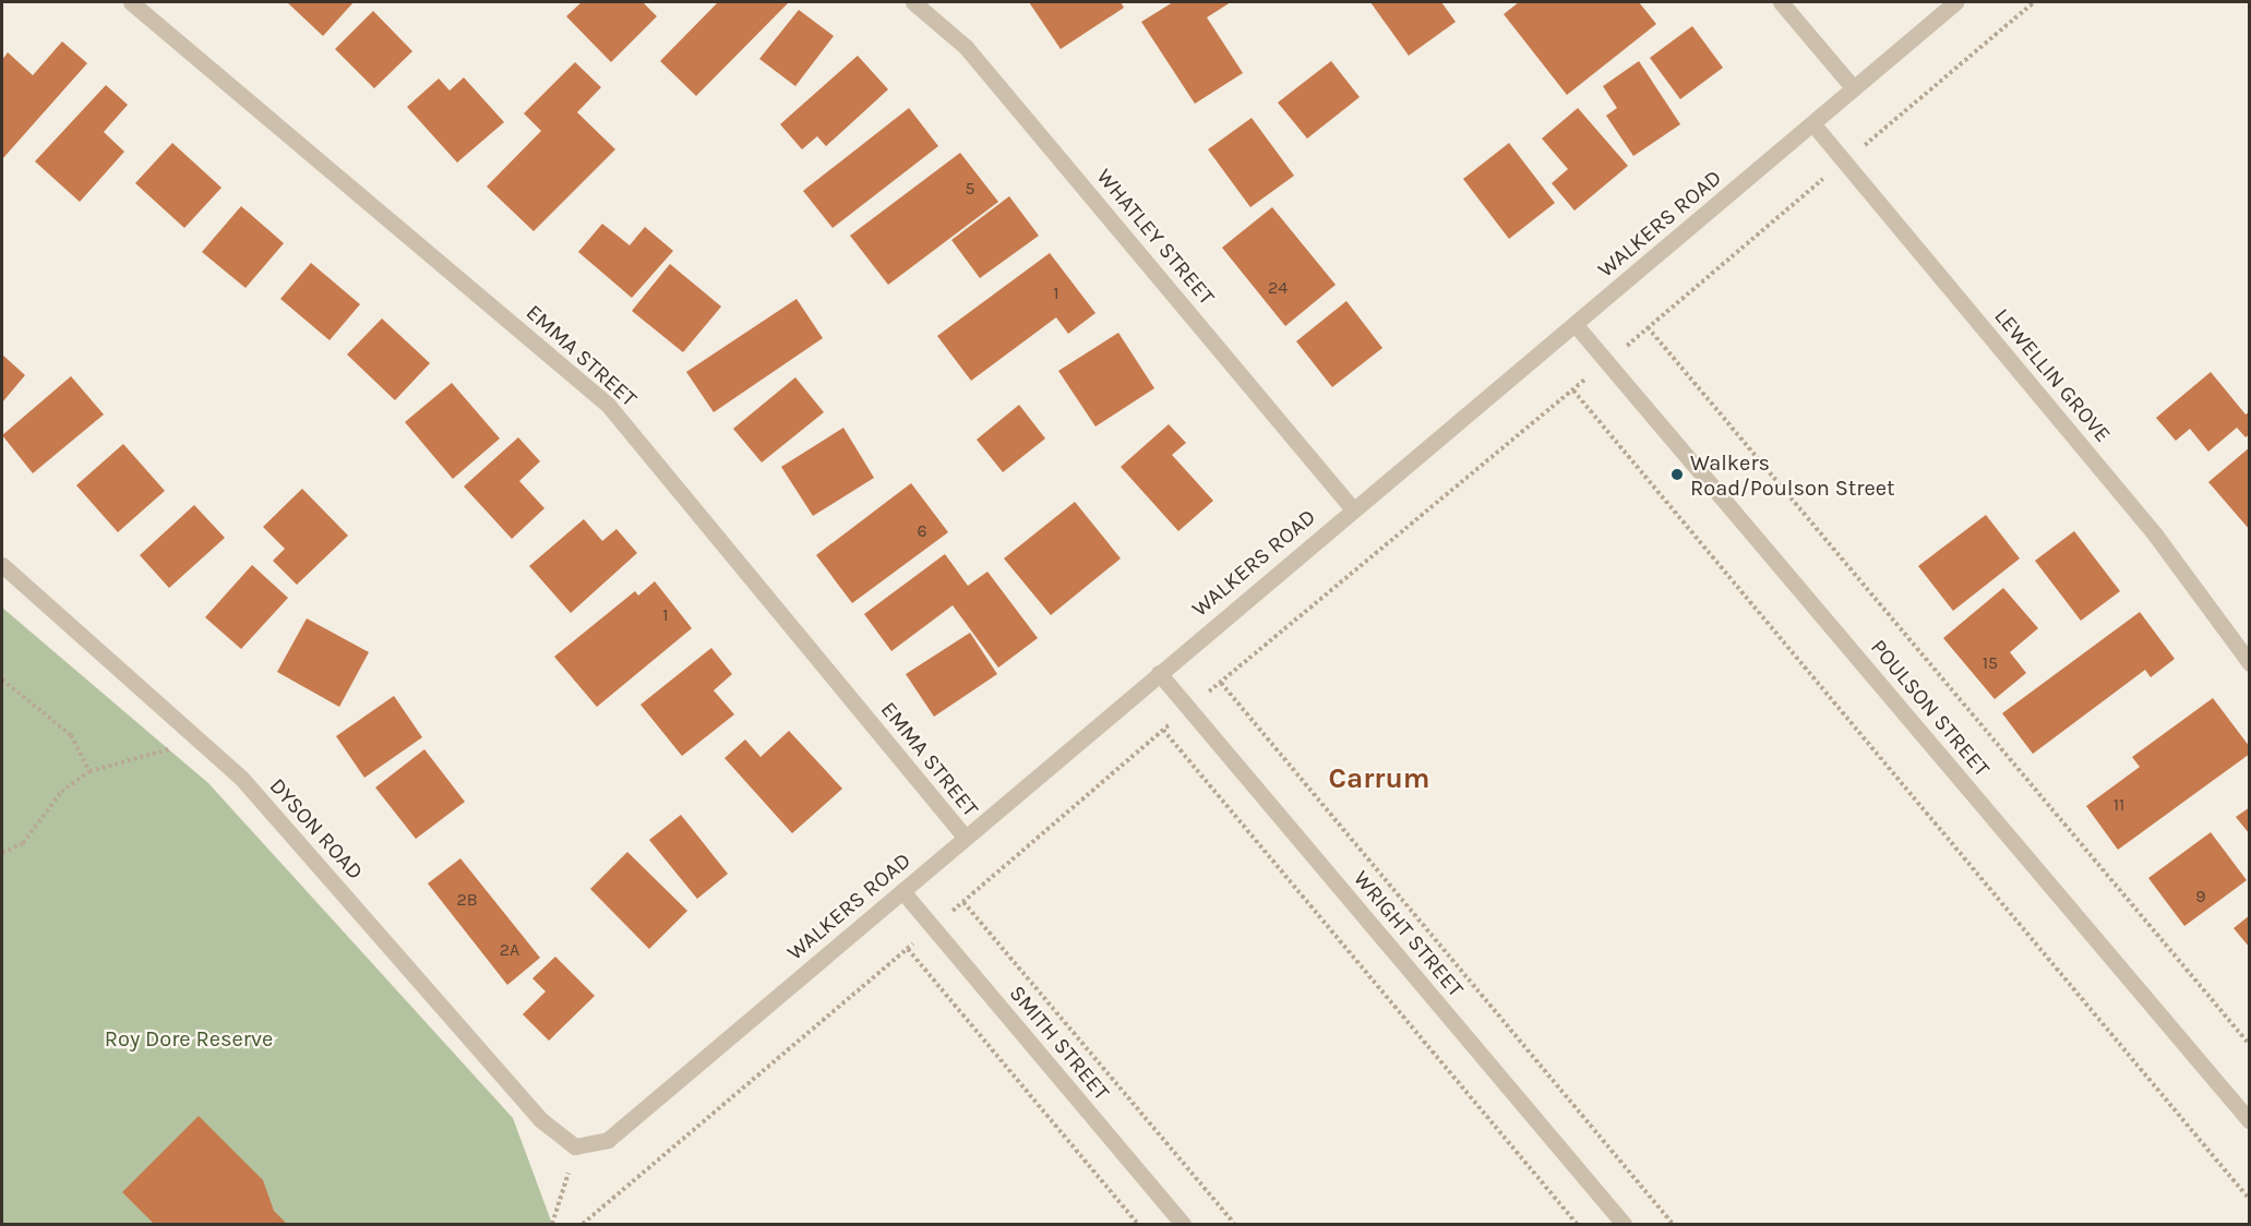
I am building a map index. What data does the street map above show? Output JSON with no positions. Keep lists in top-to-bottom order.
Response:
{
  "streets": {
    "street": [
      "WALKERS ROAD",
      "WHATLEY STREET",
      "EMMA STREET",
      "LEWELLIN GROVE",
      "POULSON STREET",
      "DYSON ROAD",
      "WRIGHT STREET",
      "SMITH STREET"
    ]
  },
  "crossings": [
    ["WALKERS ROAD", "WHATLEY STREET"],
    ["WALKERS ROAD", "EMMA STREET"],
    ["WALKERS ROAD", "LEWELLIN GROVE"],
    ["WALKERS ROAD", "POULSON STREET"],
    ["WALKERS ROAD", "DYSON ROAD"],
    ["WALKERS ROAD", "WRIGHT STREET"],
    ["WALKERS ROAD", "SMITH STREET"]
  ],
  "districts": ["Carrum"],
  "parks": ["Roy Dore Reserve"],
  "places": ["Walkers Road/Poulson Street"],
  "house_numbers": [
    "5",
    "24",
    "1",
    "6",
    "1",
    "15",
    "11",
    "9",
    "2B",
    "2A"
  ]
}
